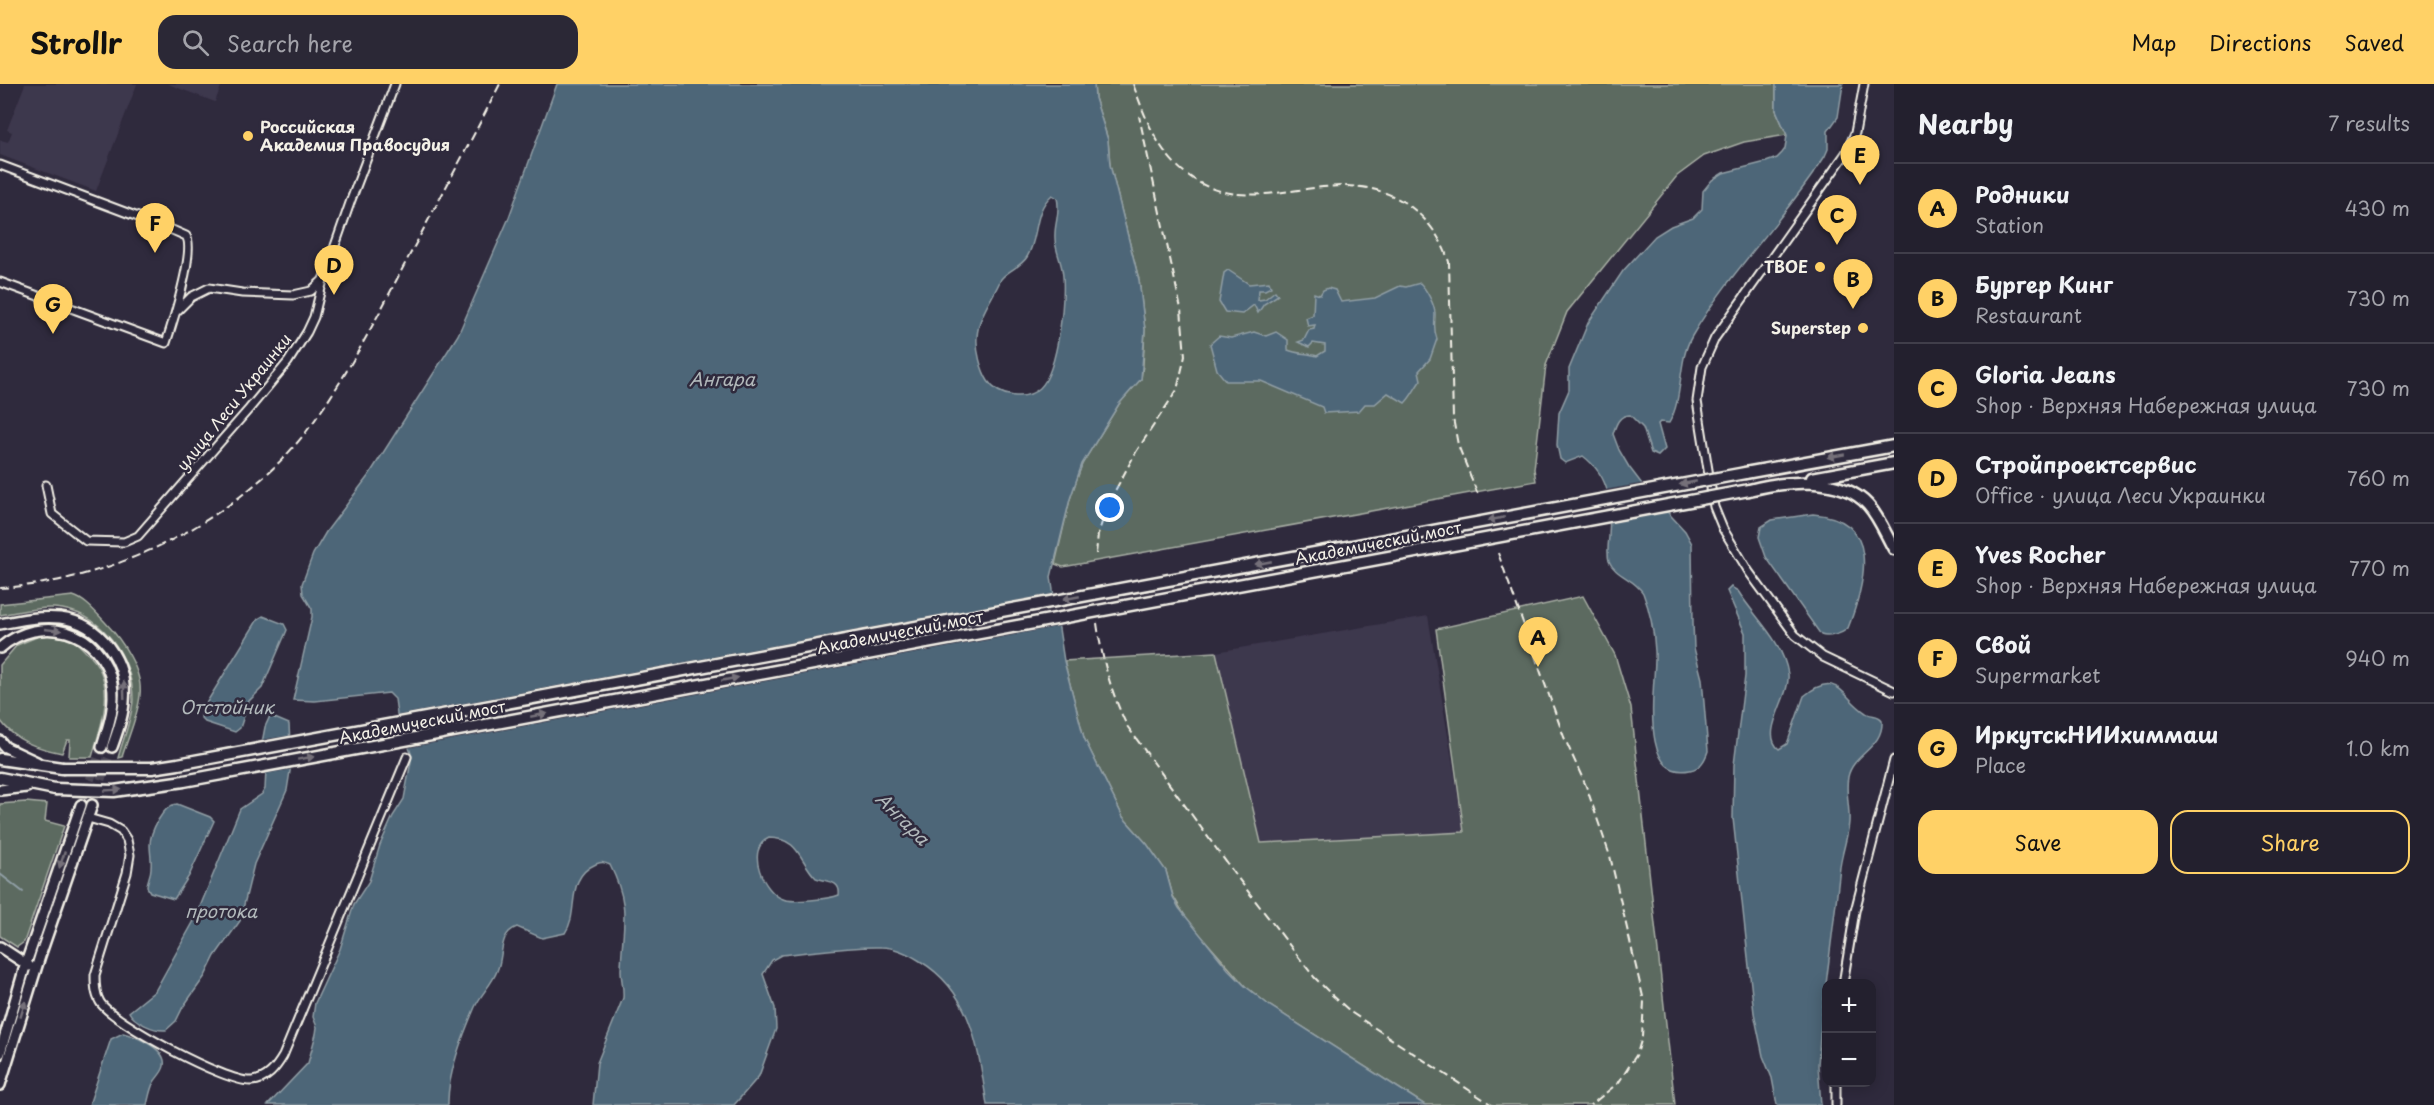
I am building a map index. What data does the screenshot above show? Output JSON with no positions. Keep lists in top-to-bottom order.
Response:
{
  "streets": {
    "main road": ["Академический мост"],
    "street": ["улица Леси Украинки"]
  },
  "water": ["Ангара", "Отстойник", "протока"],
  "places": ["Российская Академия Правосудия", "ТВОЕ", "Superstep"],
  "page": {
    "header": "Strollr",
    "search": "Search here",
    "nav": ["Map", "Directions", "Saved"],
    "heading": ["Nearby", "7 results"],
    "pins": [
      "E",
      "C",
      "F",
      "D",
      "B",
      "G",
      "A"
    ],
    "list": [
      {
        "mark": "A",
        "name": "Родники",
        "note": "Station",
        "value": "430 m"
      },
      {
        "mark": "B",
        "name": "Бургер Кинг",
        "note": "Restaurant",
        "value": "730 m"
      },
      {
        "mark": "C",
        "name": "Gloria Jeans",
        "note": "Shop · Верхняя Набережная улица",
        "value": "730 m"
      },
      {
        "mark": "D",
        "name": "Стройпроектсервис",
        "note": "Office · улица Леси Украинки",
        "value": "760 m"
      },
      {
        "mark": "E",
        "name": "Yves Rocher",
        "note": "Shop · Верхняя Набережная улица",
        "value": "770 m"
      },
      {
        "mark": "F",
        "name": "Свой",
        "note": "Supermarket",
        "value": "940 m"
      },
      {
        "mark": "G",
        "name": "ИркутскНИИхиммаш",
        "note": "Place",
        "value": "1.0 km"
      }
    ],
    "buttons": ["Save", "Share"],
    "map_buttons": ["+", "−"]
  }
}
